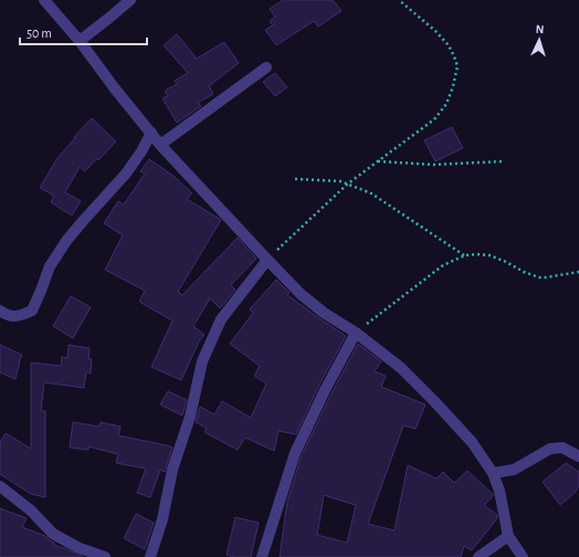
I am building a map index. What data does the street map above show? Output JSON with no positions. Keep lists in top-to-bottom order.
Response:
{
  "scale_bar": "50 m",
  "north": "top"
}
